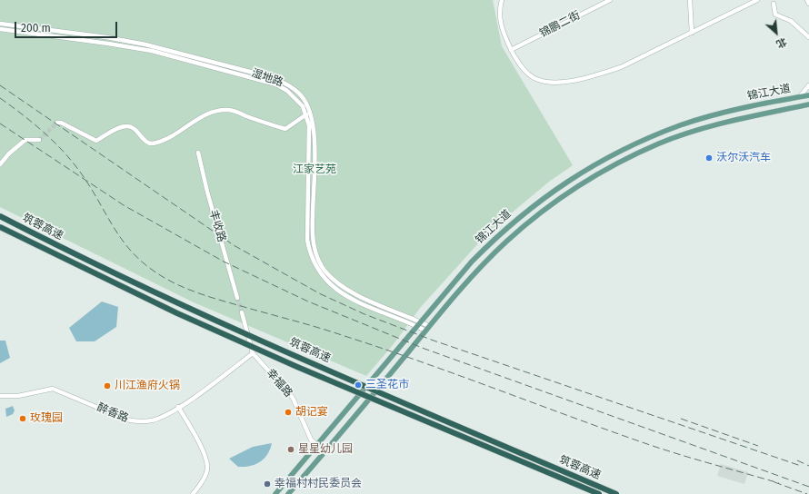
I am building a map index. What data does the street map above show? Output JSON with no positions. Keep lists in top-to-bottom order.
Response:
{
  "streets": {
    "highway": ["筑蓉高速"],
    "main road": ["锦江大道"],
    "street": [
      "锦鹏二街",
      "湿地路",
      "丰收路",
      "幸福路",
      "醉香路"
    ]
  },
  "crossings": [
    ["湿地路", "锦江大道"],
    ["锦江大道", "幸福路"],
    ["幸福路", "醉香路"]
  ],
  "parks": ["江家艺苑"],
  "places": [
    "沃尔沃汽车",
    "三圣花市",
    "川江渔府火锅",
    "胡记宴",
    "玫瑰园",
    "星星幼儿园",
    "幸福村村民委员会"
  ],
  "scale_bar": "200 m",
  "north": "bottom right"
}
